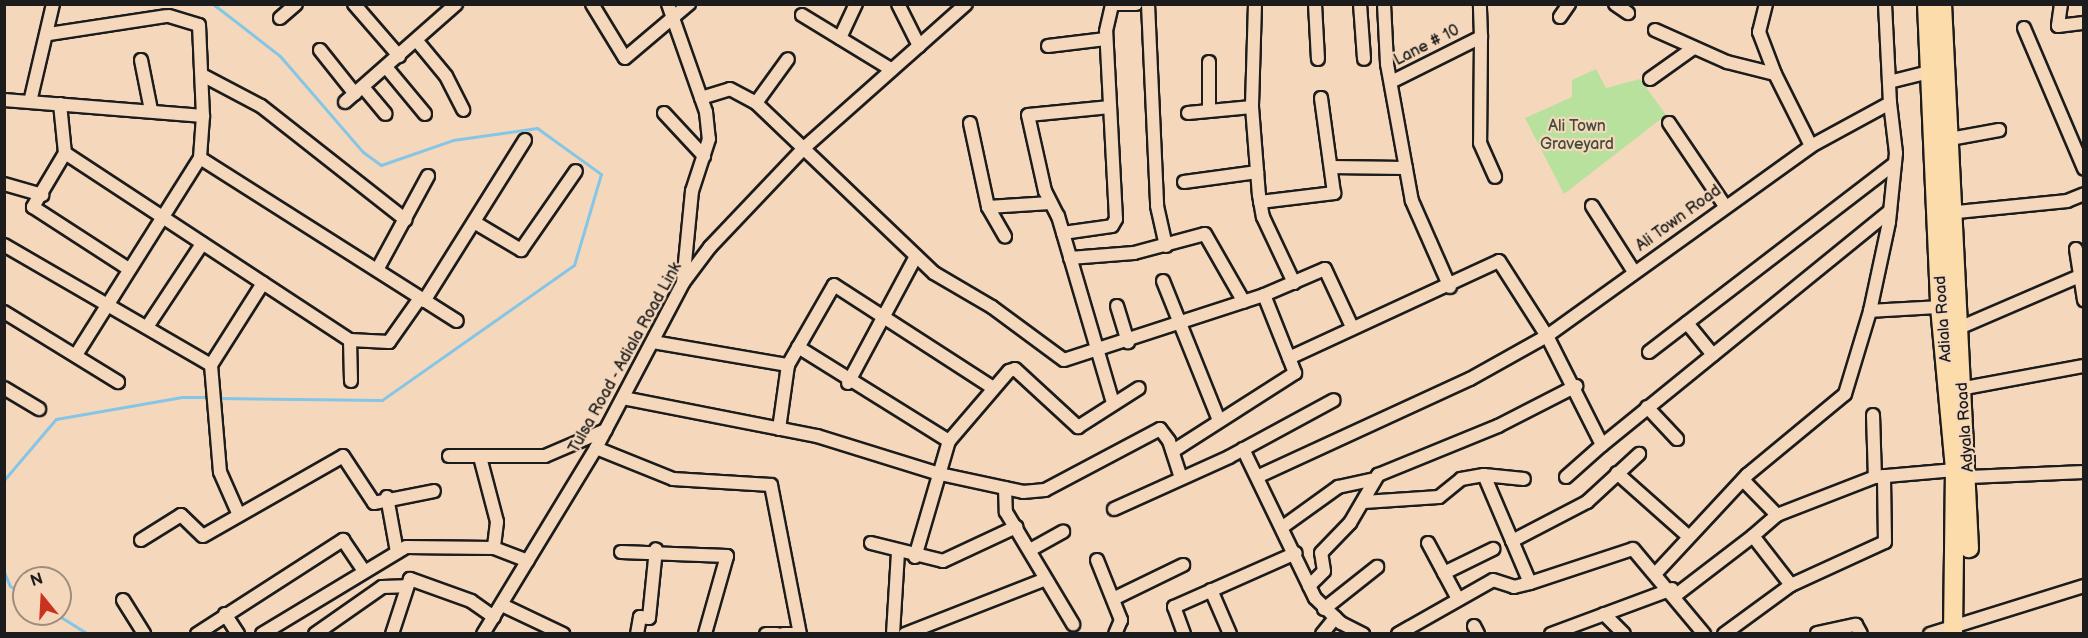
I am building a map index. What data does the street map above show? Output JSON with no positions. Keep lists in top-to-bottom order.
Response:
{
  "streets": {
    "main road": ["Adiala Road", "Adyala Road"],
    "street": ["Lane # 10", "Ali Town Road", "Tulsa Road - Adiala Road Link"]
  },
  "crossings": [
    ["Adiala Road", "Adyala Road"]
  ],
  "parks": ["Ali Town Graveyard"],
  "north": "top"
}
